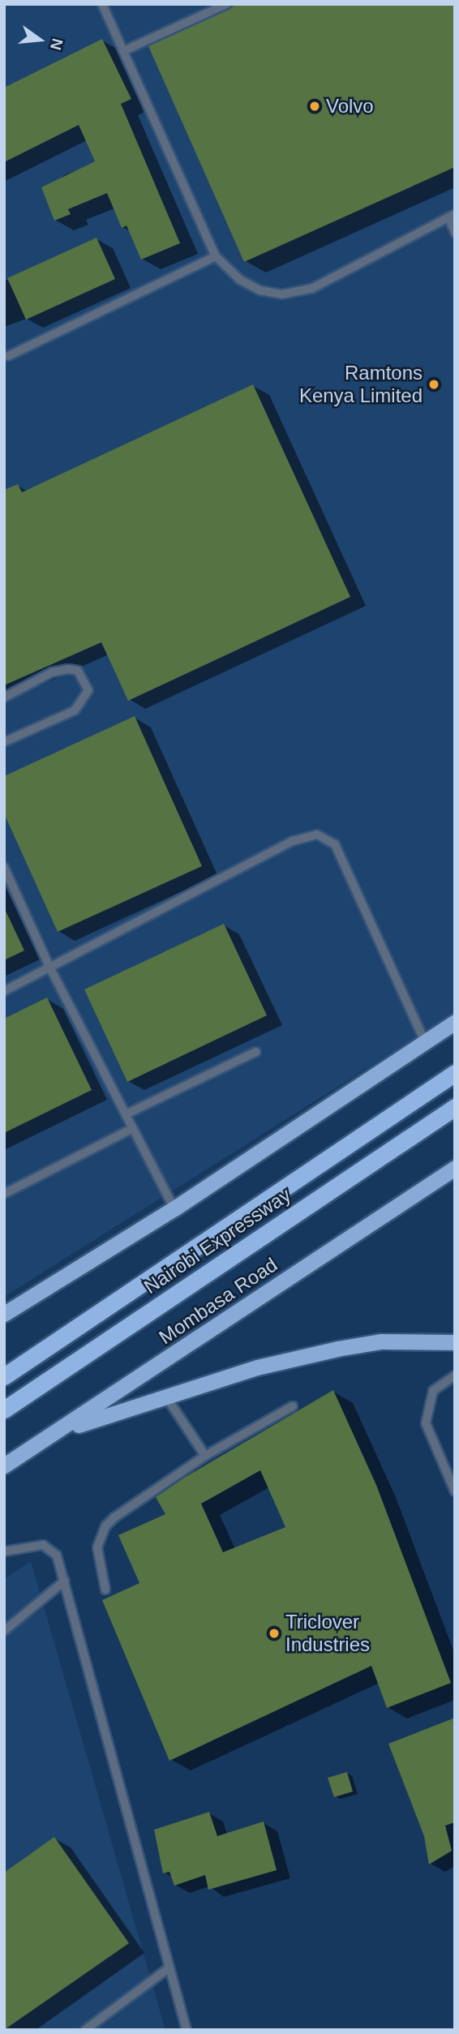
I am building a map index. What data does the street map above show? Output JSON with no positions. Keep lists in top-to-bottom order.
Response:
{
  "streets": {
    "highway": ["Nairobi Expressway", "Mombasa Road"]
  },
  "places": ["Volvo", "Ramtons Kenya Limited", "Triclover Industries"],
  "north": "right"
}
